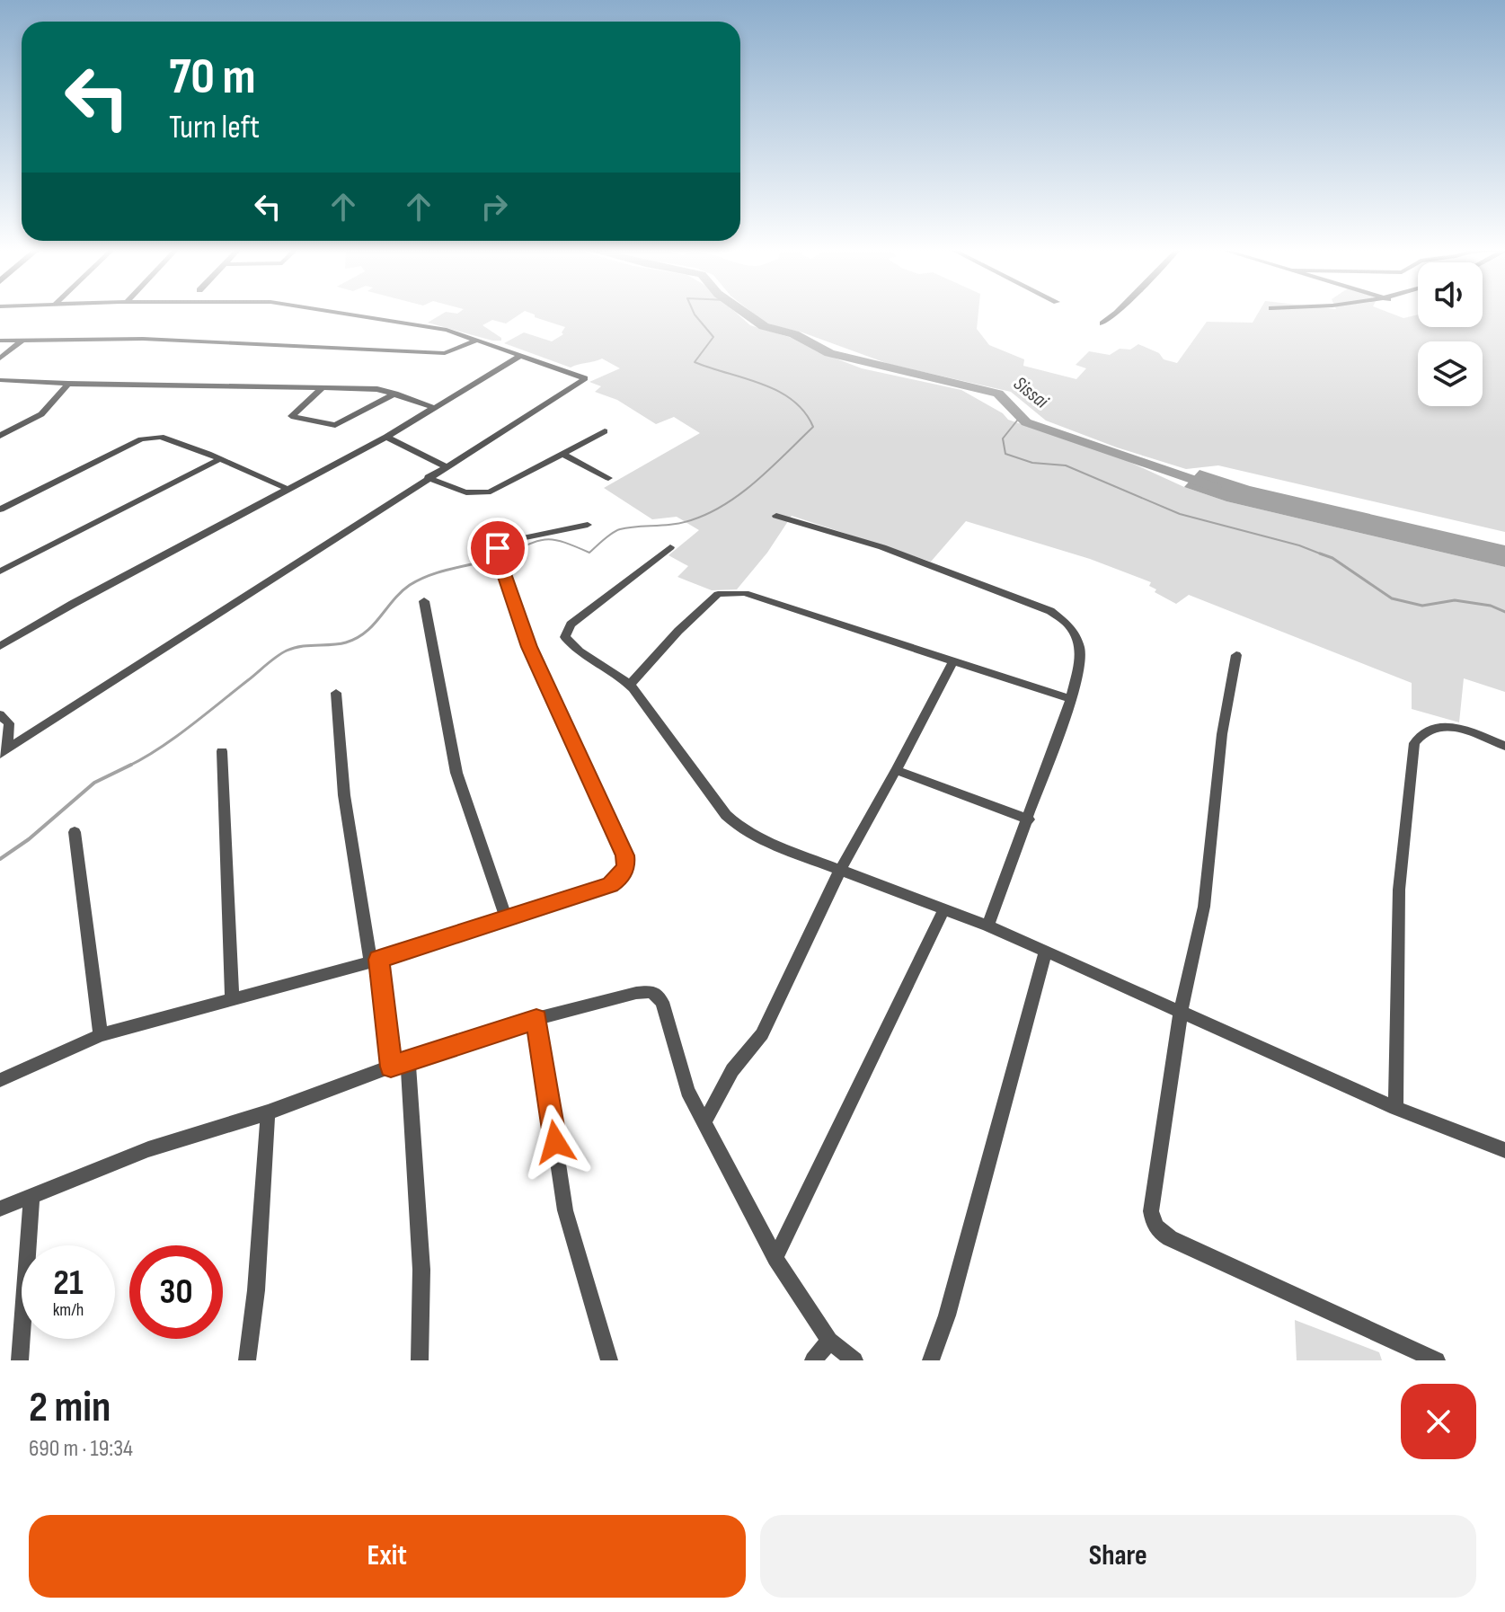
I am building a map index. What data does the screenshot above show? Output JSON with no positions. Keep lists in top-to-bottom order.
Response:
{
  "water": ["Sissai"],
  "page": {
    "turn": ["70 m", "Turn left"],
    "speed": "21 km/h",
    "limit": "30",
    "heading": ["2 min", "690 m · 19:34"],
    "buttons": ["Exit", "Share"]
  }
}
